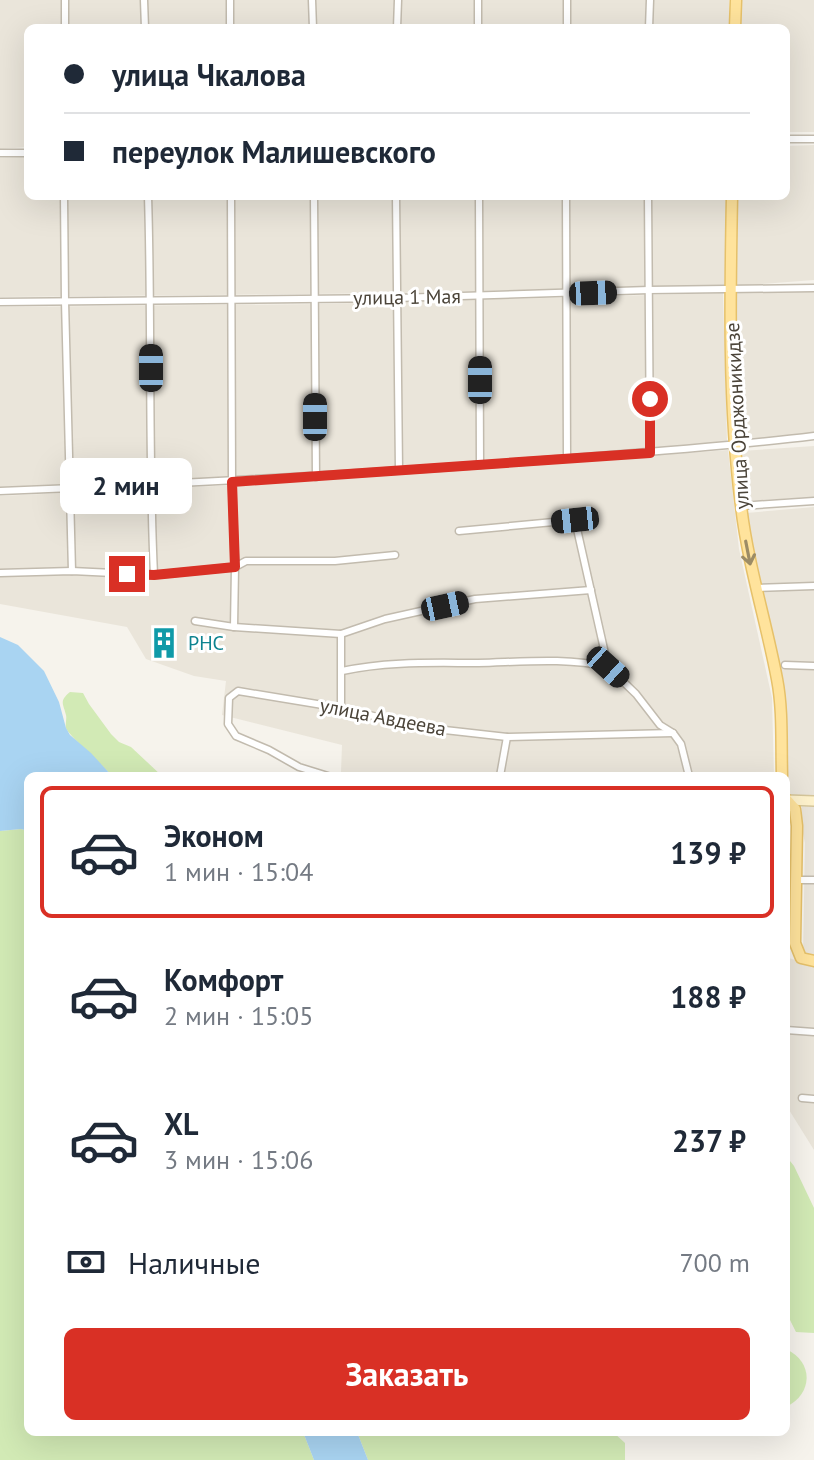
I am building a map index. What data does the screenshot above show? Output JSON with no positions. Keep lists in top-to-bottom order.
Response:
{
  "streets": {
    "main road": ["улица Орджоникидзе"],
    "street": ["улица 1 Мая", "улица Авдеева"]
  },
  "crossings": [
    ["улица 1 Мая", "улица Орджоникидзе"]
  ],
  "places": {
    "building": ["РНС"]
  },
  "page": {
    "banner": ["улица Чкалова", "переулок Малишевского"],
    "bubble": "2 мин",
    "list": [
      {
        "name": "Эконом",
        "note": "1 мин · 15:04",
        "value": "139 ₽"
      },
      {
        "name": "Комфорт",
        "note": "2 мин · 15:05",
        "value": "188 ₽"
      },
      {
        "name": "XL",
        "note": "3 мин · 15:06",
        "value": "237 ₽"
      }
    ],
    "pay": ["Наличные", "700 m"],
    "buttons": "Заказать"
  }
}
